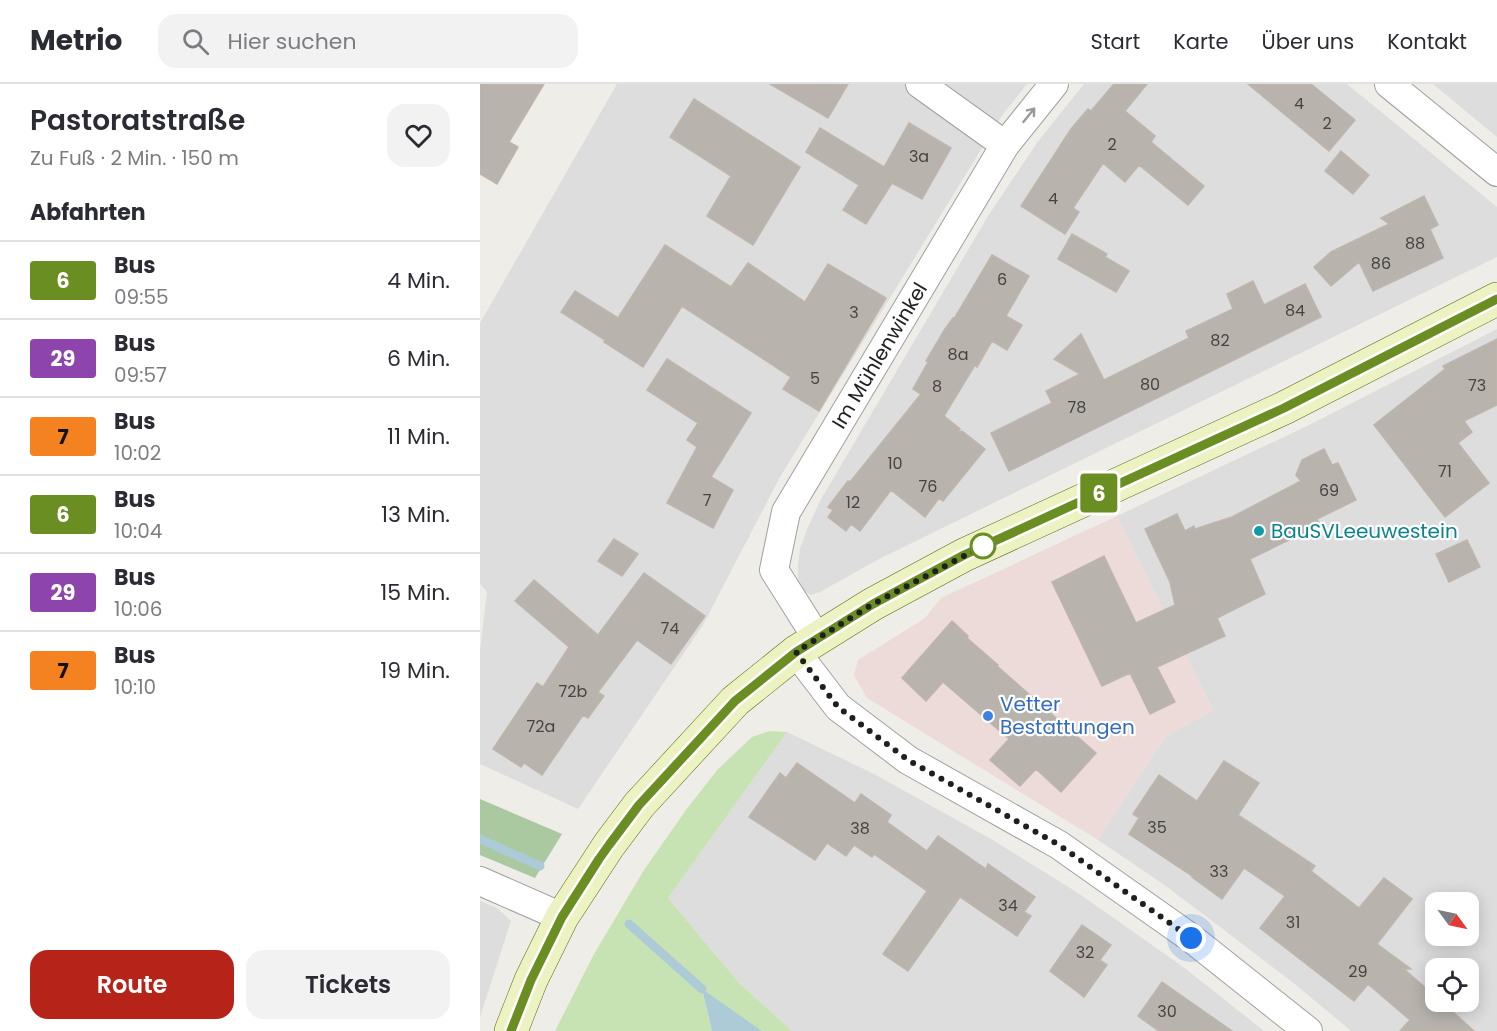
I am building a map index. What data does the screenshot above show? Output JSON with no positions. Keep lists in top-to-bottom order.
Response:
{
  "streets": {
    "street": ["Im Mühlenwinkel"]
  },
  "places": ["BauSVLeeuwestein", "Vetter Bestattungen"],
  "lines": ["bus line 6"],
  "house_numbers": [
    "4",
    "2",
    "2",
    "3a",
    "4",
    "88",
    "86",
    "6",
    "84",
    "3",
    "82",
    "8a",
    "5",
    "80",
    "73",
    "8",
    "78",
    "10",
    "71",
    "76",
    "69",
    "7",
    "12",
    "74",
    "72b",
    "72a",
    "35",
    "38",
    "33",
    "34",
    "31",
    "32",
    "29",
    "30"
  ],
  "north": "bottom right",
  "page": {
    "header": "Metrio",
    "search": "Hier suchen",
    "nav": [
      "Start",
      "Karte",
      "Über uns",
      "Kontakt"
    ],
    "heading": [
      ["Pastoratstraße", "Zu Fuß · 2 Min. · 150 m"],
      "Abfahrten"
    ],
    "on_map": "6",
    "list": [
      {
        "mark": "6",
        "name": "Bus",
        "note": "09:55",
        "value": "4 Min."
      },
      {
        "mark": "29",
        "name": "Bus",
        "note": "09:57",
        "value": "6 Min."
      },
      {
        "mark": "7",
        "name": "Bus",
        "note": "10:02",
        "value": "11 Min."
      },
      {
        "mark": "6",
        "name": "Bus",
        "note": "10:04",
        "value": "13 Min."
      },
      {
        "mark": "29",
        "name": "Bus",
        "note": "10:06",
        "value": "15 Min."
      },
      {
        "mark": "7",
        "name": "Bus",
        "note": "10:10",
        "value": "19 Min."
      }
    ],
    "buttons": ["Route", "Tickets"]
  }
}
